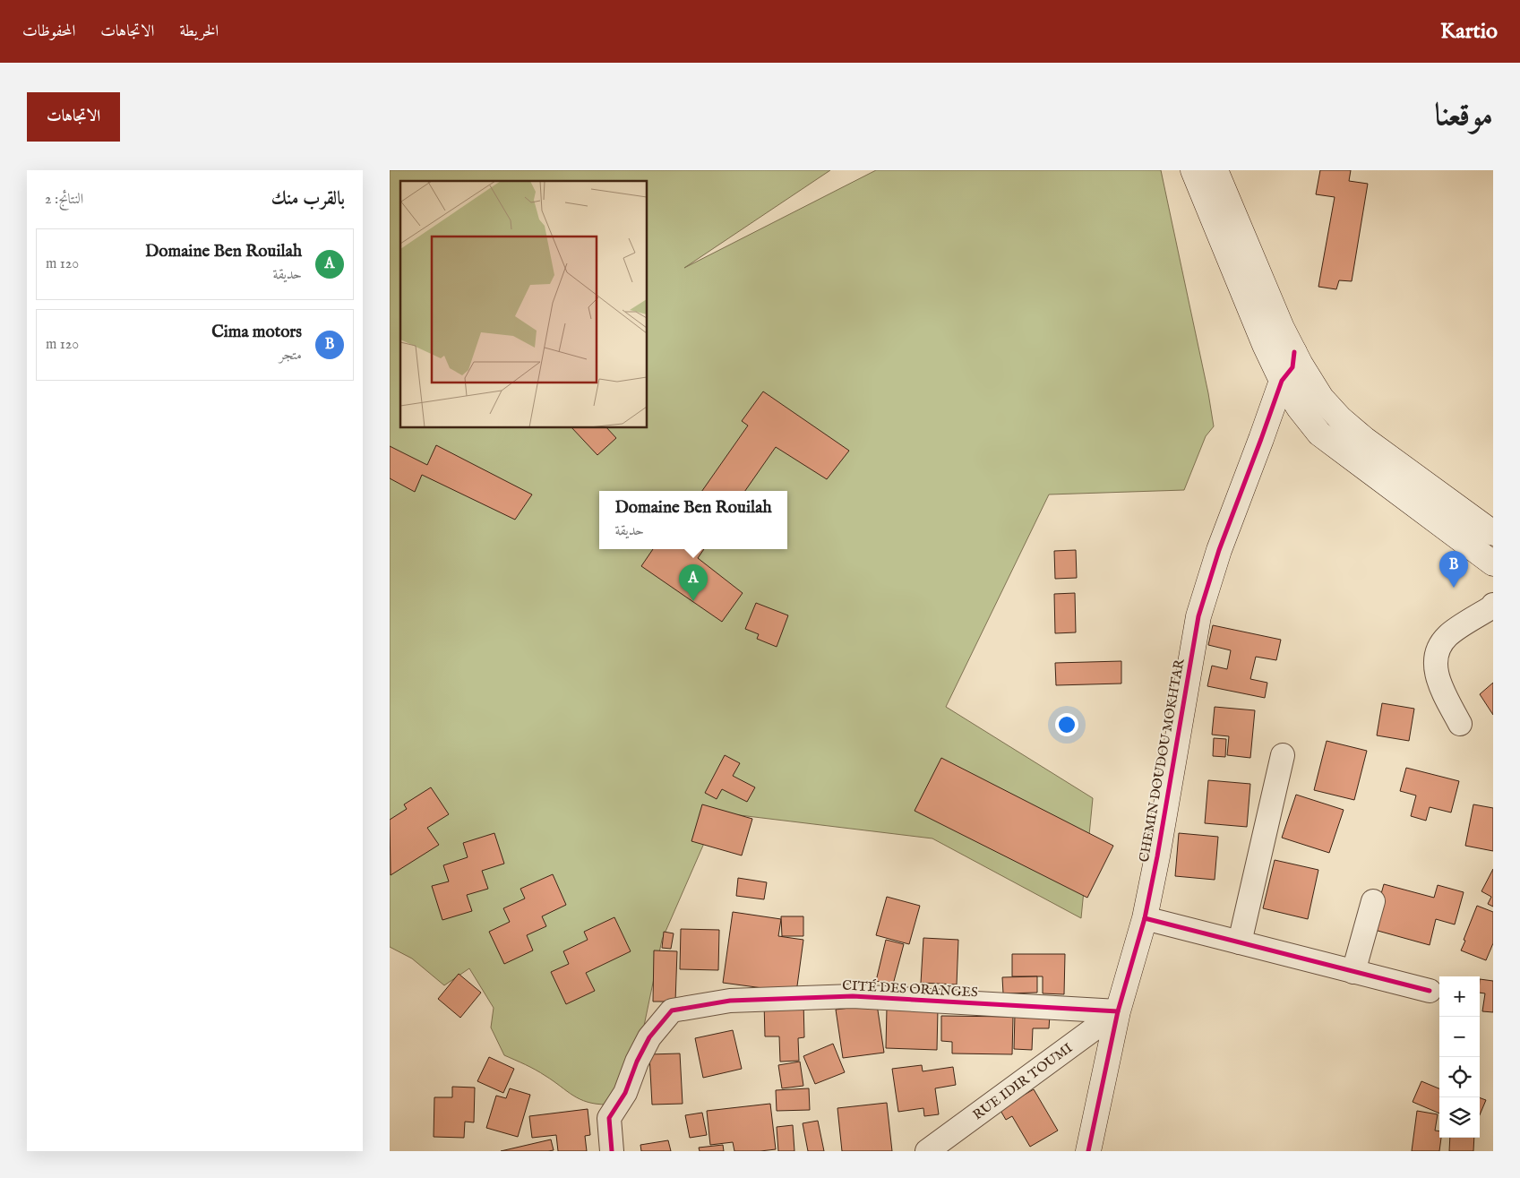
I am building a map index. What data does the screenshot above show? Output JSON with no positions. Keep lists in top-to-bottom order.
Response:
{
  "streets": {
    "main road": ["CHEMIN DOUDOU MOKHTAR"],
    "street": ["CITÉ DES ORANGES", "RUE IDIR TOUMI"]
  },
  "crossings": [
    ["CHEMIN DOUDOU MOKHTAR", "CITÉ DES ORANGES"],
    ["CHEMIN DOUDOU MOKHTAR", "RUE IDIR TOUMI"],
    ["CITÉ DES ORANGES", "RUE IDIR TOUMI"]
  ],
  "page": {
    "header": "Kartio",
    "nav": ["الخريطة", "الاتجاهات", "المحفوظات"],
    "title": "موقعنا",
    "buttons": "الاتجاهات",
    "heading": ["بالقرب منك", "النتائج: 2"],
    "list": [
      {
        "mark": "A",
        "name": "Domaine Ben Rouilah",
        "note": "حديقة",
        "value": "120 m"
      },
      {
        "mark": "B",
        "name": "Cima motors",
        "note": "متجر",
        "value": "120 m"
      }
    ],
    "popup": ["Domaine Ben Rouilah", "حديقة"],
    "pins": ["B", "A"],
    "map_buttons": ["+", "−"]
  }
}
